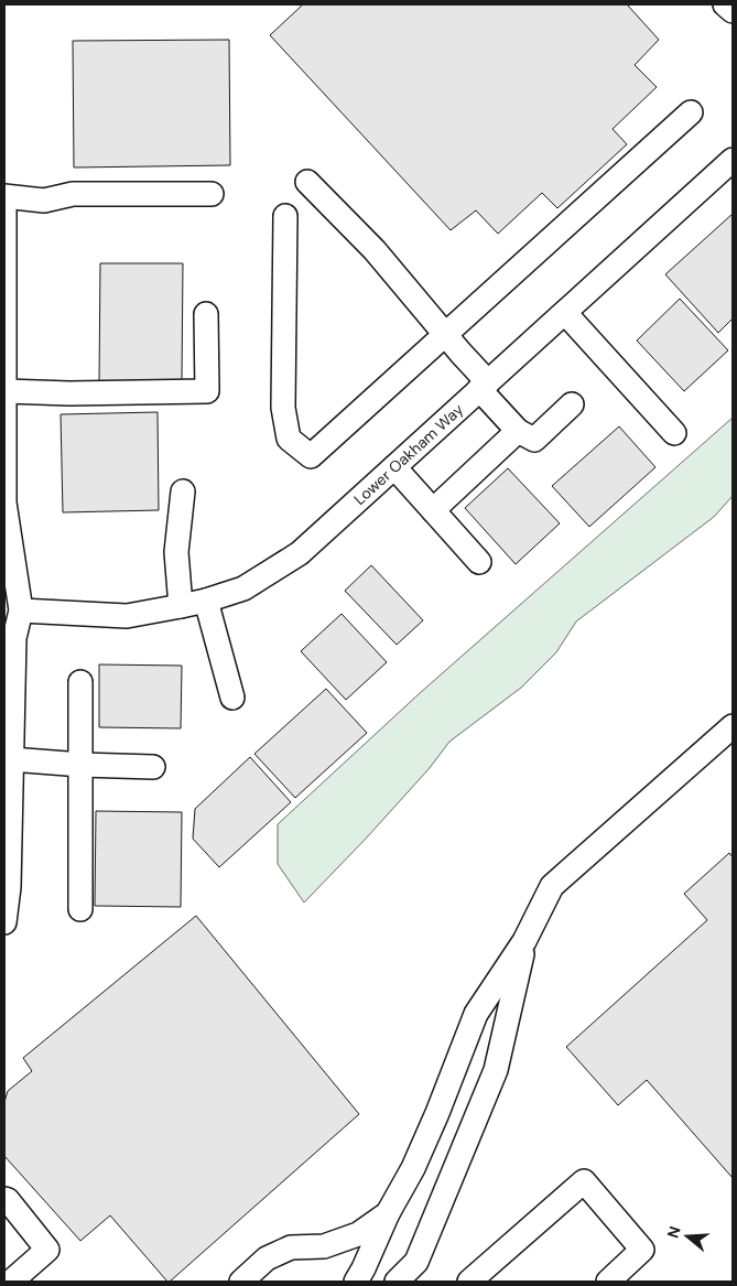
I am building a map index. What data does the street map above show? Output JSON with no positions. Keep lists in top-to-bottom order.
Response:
{
  "streets": {
    "street": ["Lower Oakham Way"]
  },
  "north": "left"
}
